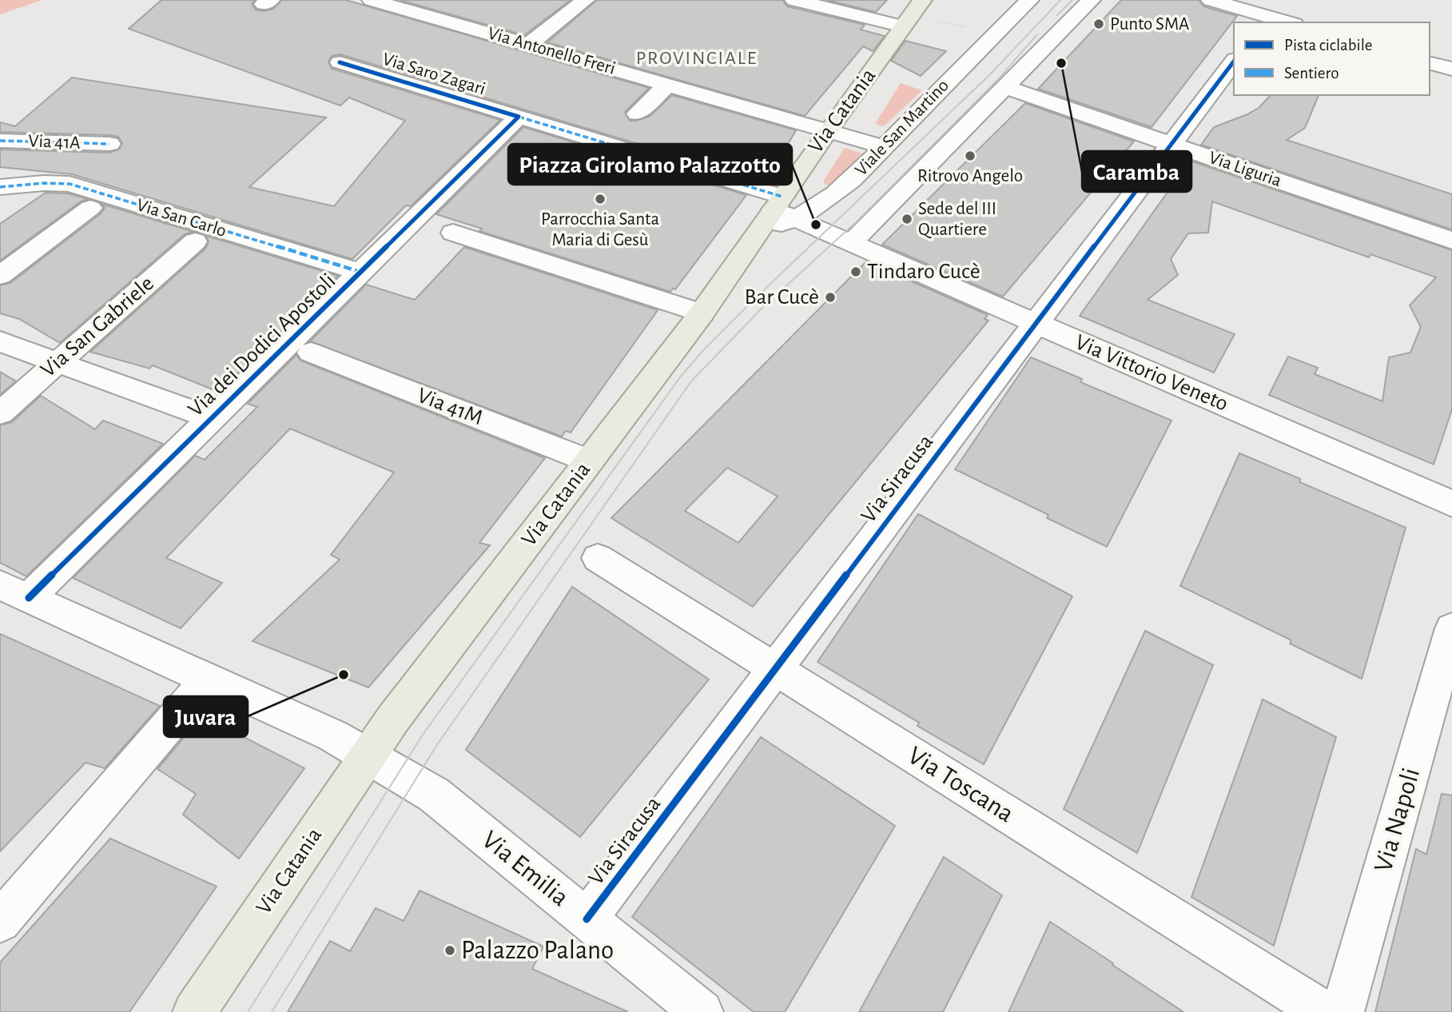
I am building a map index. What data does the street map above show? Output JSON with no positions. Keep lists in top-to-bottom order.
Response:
{
  "streets": {
    "main road": ["Via Catania"],
    "street": [
      "Via Antonello Freri",
      "Via Saro Zagari",
      "Viale San Martino",
      "Via 41A",
      "Via Liguria",
      "Via San Carlo",
      "Via San Gabriele",
      "Via dei Dodici Apostoli",
      "Via Vittorio Veneto",
      "Via 41M",
      "Via Siracusa",
      "Via Toscana",
      "Via Napoli",
      "Via Emilia"
    ]
  },
  "crossings": [
    ["Via Antonello Freri", "Via Catania"],
    ["Via Antonello Freri", "Viale San Martino"],
    ["Via Saro Zagari", "Via Catania"],
    ["Via Saro Zagari", "Viale San Martino"],
    ["Via Saro Zagari", "Via dei Dodici Apostoli"],
    ["Via Saro Zagari", "Via Vittorio Veneto"],
    ["Via Catania", "Viale San Martino"],
    ["Via Catania", "Via Vittorio Veneto"],
    ["Via Catania", "Via 41M"],
    ["Via Catania", "Via Emilia"],
    ["Viale San Martino", "Via Liguria"],
    ["Viale San Martino", "Via Vittorio Veneto"],
    ["Via Liguria", "Via Siracusa"],
    ["Via San Carlo", "Via dei Dodici Apostoli"],
    ["Via dei Dodici Apostoli", "Via Emilia"],
    ["Via Vittorio Veneto", "Via Siracusa"],
    ["Via Siracusa", "Via Toscana"],
    ["Via Siracusa", "Via Emilia"]
  ],
  "districts": ["PROVINCIALE"],
  "places": [
    "Punto SMA",
    "Caramba",
    "Ritrovo Angelo",
    "Parrocchia Santa Maria di Gesù",
    "Sede del III Quartiere",
    "Piazza Girolamo Palazzotto",
    "Tindaro Cucè",
    "Bar Cucè",
    "Juvara",
    "Palazzo Palano"
  ],
  "legend": ["Pista ciclabile", "Sentiero"]
}
